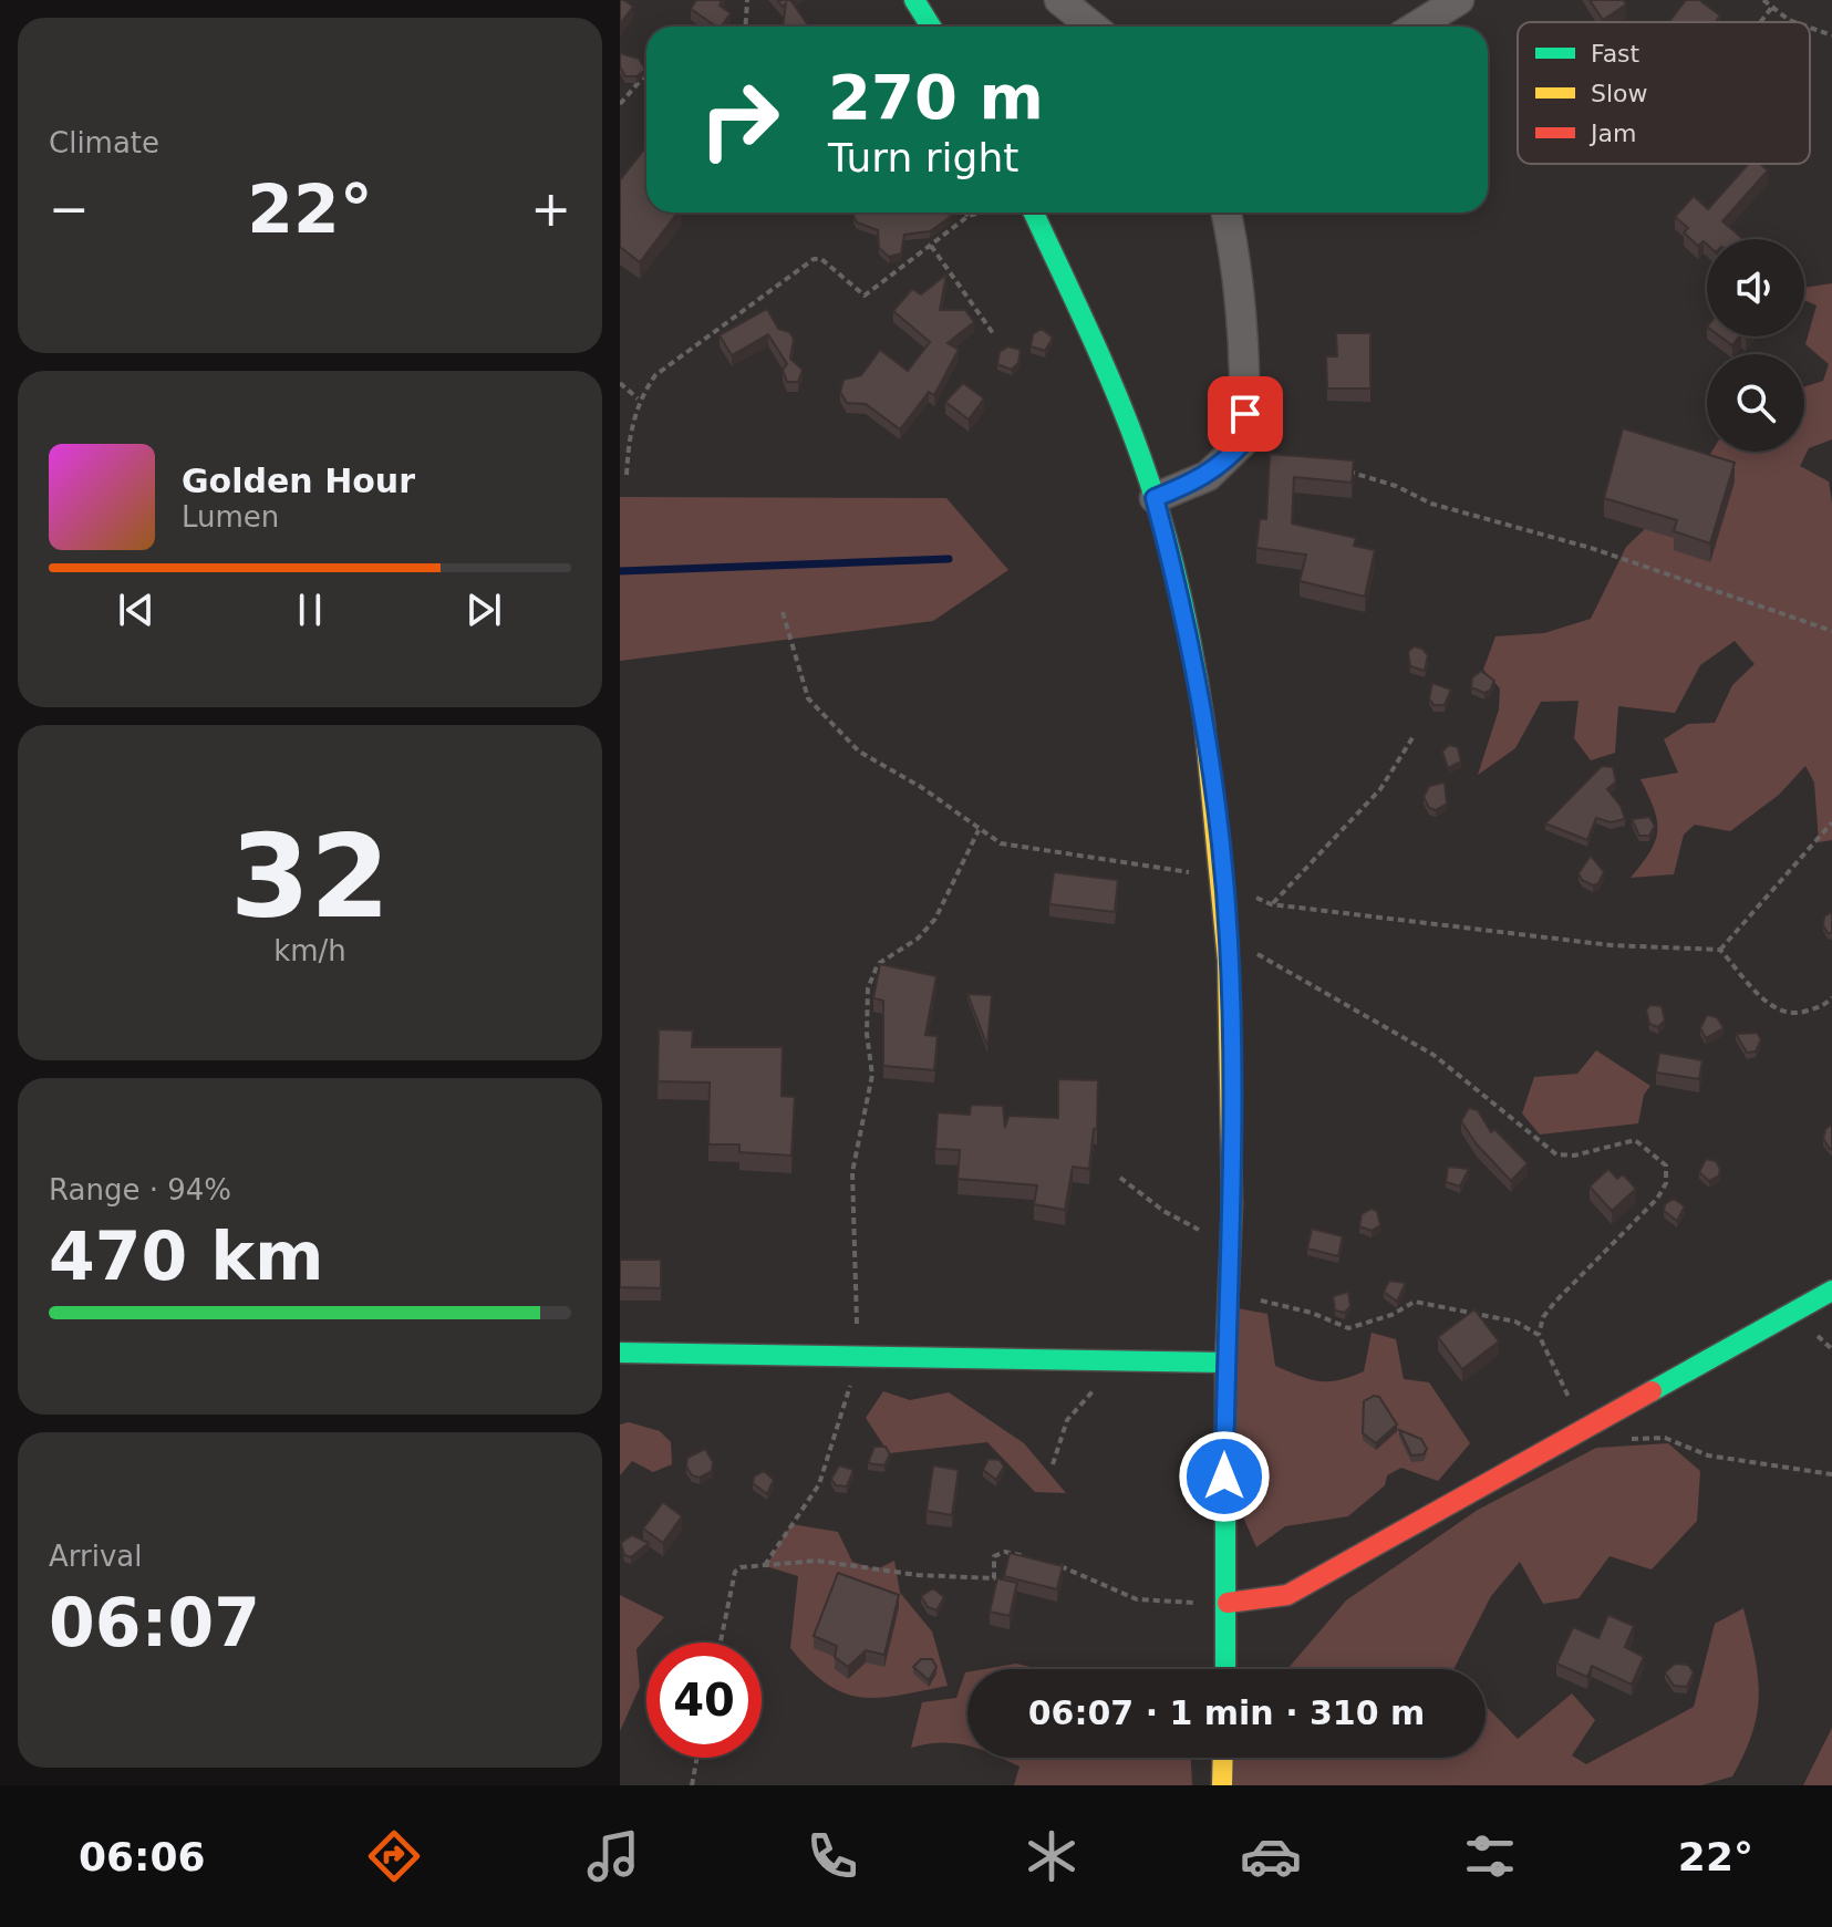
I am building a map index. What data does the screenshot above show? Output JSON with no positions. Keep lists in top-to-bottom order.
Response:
{
  "legend": ["Fast", "Slow", "Jam"],
  "page": {
    "tile": [
      "Climate",
      ["32", "km/h"],
      ["Range · 94%", "470 km"],
      ["Arrival", "06:07"]
    ],
    "turn": ["270 m", "Turn right"],
    "heat": ["−", "22°", "+"],
    "song": ["Golden Hour", "Lumen"],
    "limit": "40",
    "trip": "06:07 · 1 min · 310 m",
    "tabs": ["06:06", "22°"]
  }
}
